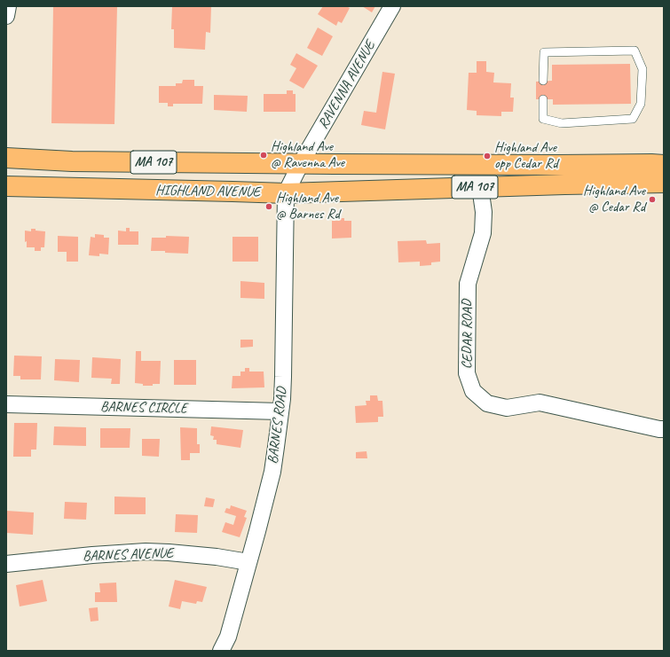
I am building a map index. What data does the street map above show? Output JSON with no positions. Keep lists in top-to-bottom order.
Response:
{
  "streets": {
    "main road": ["MA 107", "HIGHLAND AVENUE"],
    "street": [
      "RAVENNA AVENUE",
      "CEDAR ROAD",
      "BARNES CIRCLE",
      "BARNES ROAD",
      "BARNES AVENUE"
    ]
  },
  "crossings": [
    ["RAVENNA AVENUE", "HIGHLAND AVENUE"],
    ["RAVENNA AVENUE", "BARNES ROAD"],
    ["HIGHLAND AVENUE", "CEDAR ROAD"],
    ["HIGHLAND AVENUE", "BARNES ROAD"],
    ["BARNES CIRCLE", "BARNES ROAD"],
    ["BARNES ROAD", "BARNES AVENUE"]
  ],
  "places": [
    "Highland Ave @ Ravenna Ave",
    "Highland Ave opp Cedar Rd",
    "Highland Ave @ Cedar Rd",
    "Highland Ave @ Barnes Rd"
  ]
}
